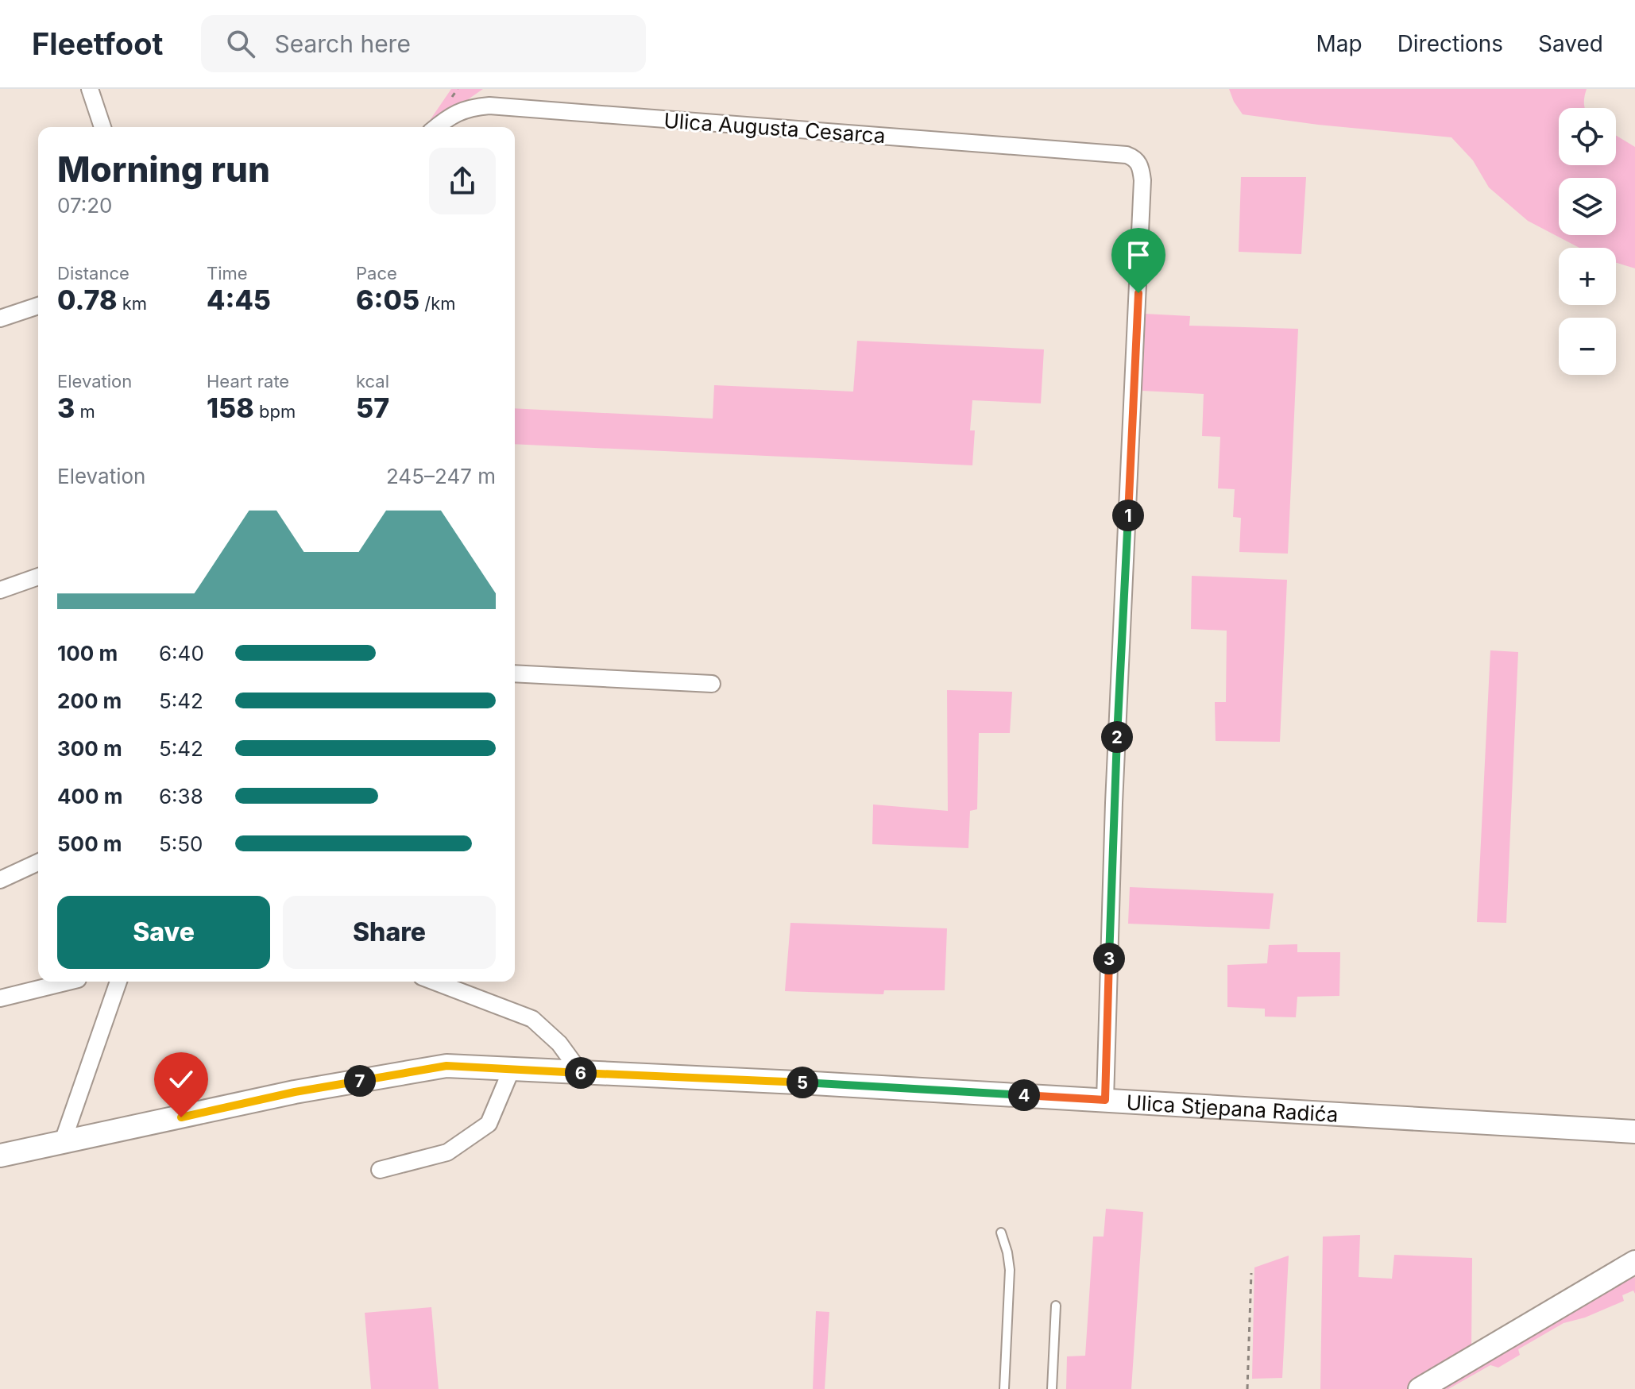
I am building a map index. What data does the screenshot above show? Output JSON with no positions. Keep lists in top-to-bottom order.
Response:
{
  "streets": {
    "street": ["Ulica Augusta Cesarca", "Ulica Stjepana Radića"]
  },
  "crossings": [
    ["Ulica Augusta Cesarca", "Ulica Stjepana Radića"]
  ],
  "page": {
    "header": "Fleetfoot",
    "search": "Search here",
    "nav": ["Map", "Directions", "Saved"],
    "map_buttons": ["+", "−"],
    "heading": ["Morning run", "07:20"],
    "stats": [
      ["Distance", "0.78 km"],
      ["Time", "4:45"],
      ["Pace", "6:05 /km"],
      ["Elevation", "3 m"],
      ["Heart rate", "158 bpm"],
      ["kcal", "57"]
    ],
    "chart": ["Elevation", "245–247 m"],
    "pins": [
      "1",
      "2",
      "3",
      "6",
      "7",
      "5",
      "4"
    ],
    "list": [
      {
        "name": "100 m",
        "note": "6:40"
      },
      {
        "name": "200 m",
        "note": "5:42"
      },
      {
        "name": "300 m",
        "note": "5:42"
      },
      {
        "name": "400 m",
        "note": "6:38"
      },
      {
        "name": "500 m",
        "note": "5:50"
      }
    ],
    "buttons": ["Save", "Share"]
  }
}
